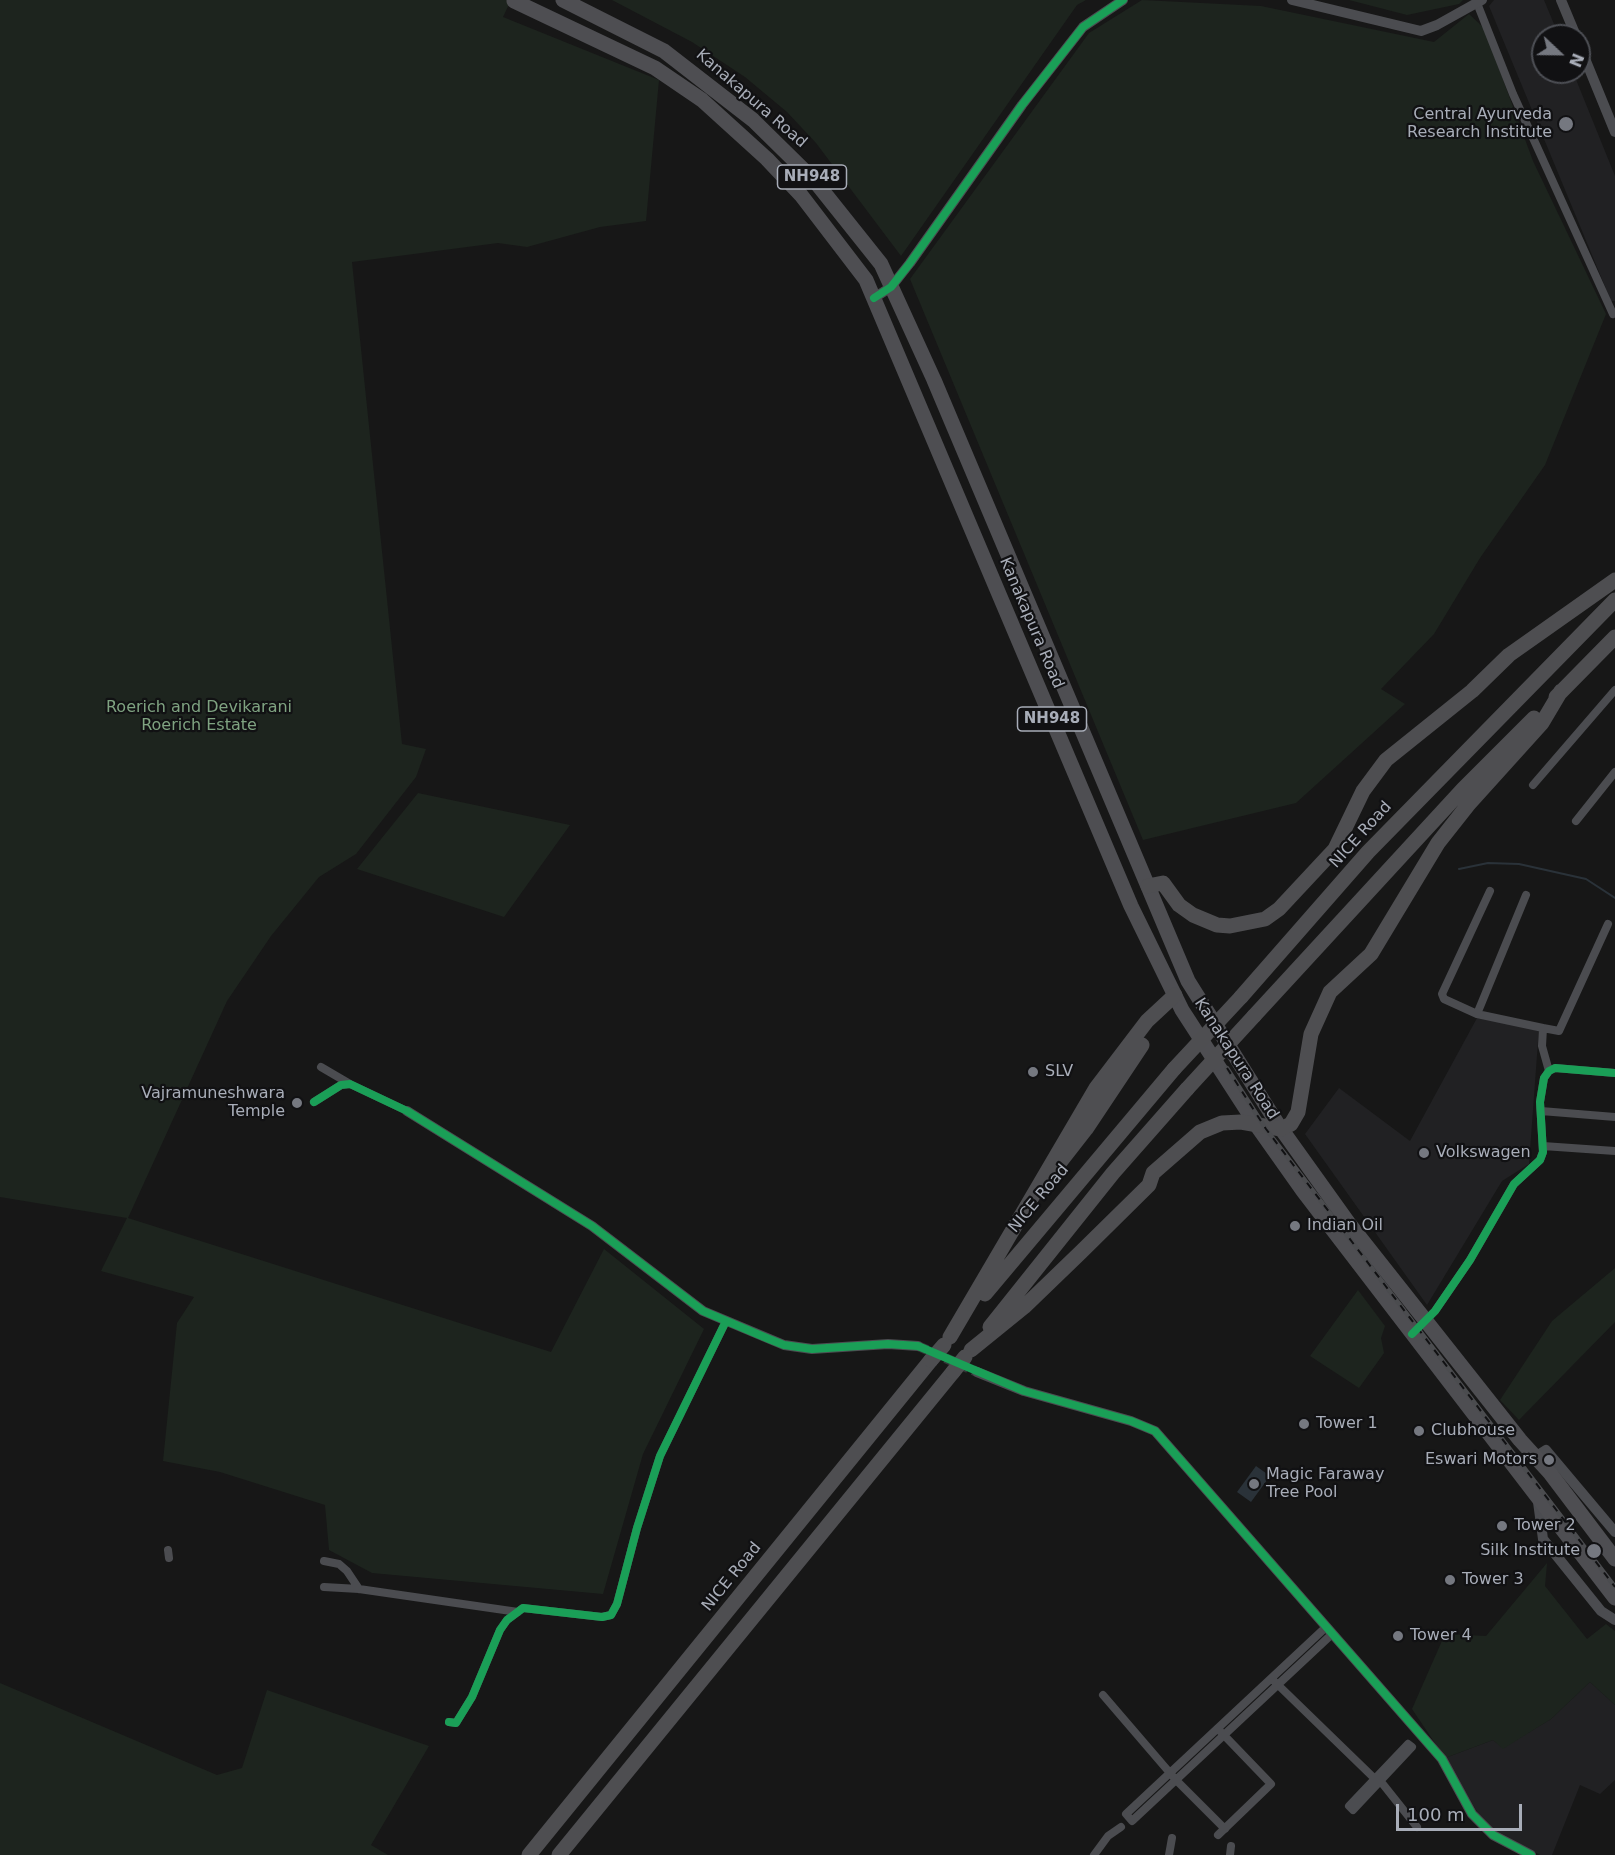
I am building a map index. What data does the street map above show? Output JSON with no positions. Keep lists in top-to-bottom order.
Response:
{
  "streets": {
    "highway": ["Kanakapura Road", "NH948", "NICE Road"]
  },
  "parks": ["Roerich and Devikarani Roerich Estate"],
  "places": [
    "Central Ayurveda Research Institute",
    "SLV",
    "Vajramuneshwara Temple",
    "Volkswagen",
    "Indian Oil",
    "Tower 1",
    "Clubhouse",
    "Eswari Motors",
    "Magic Faraway Tree Pool",
    "Tower 2",
    "Silk Institute",
    "Tower 3",
    "Tower 4"
  ],
  "scale_bar": "100 m",
  "north": "right"
}
